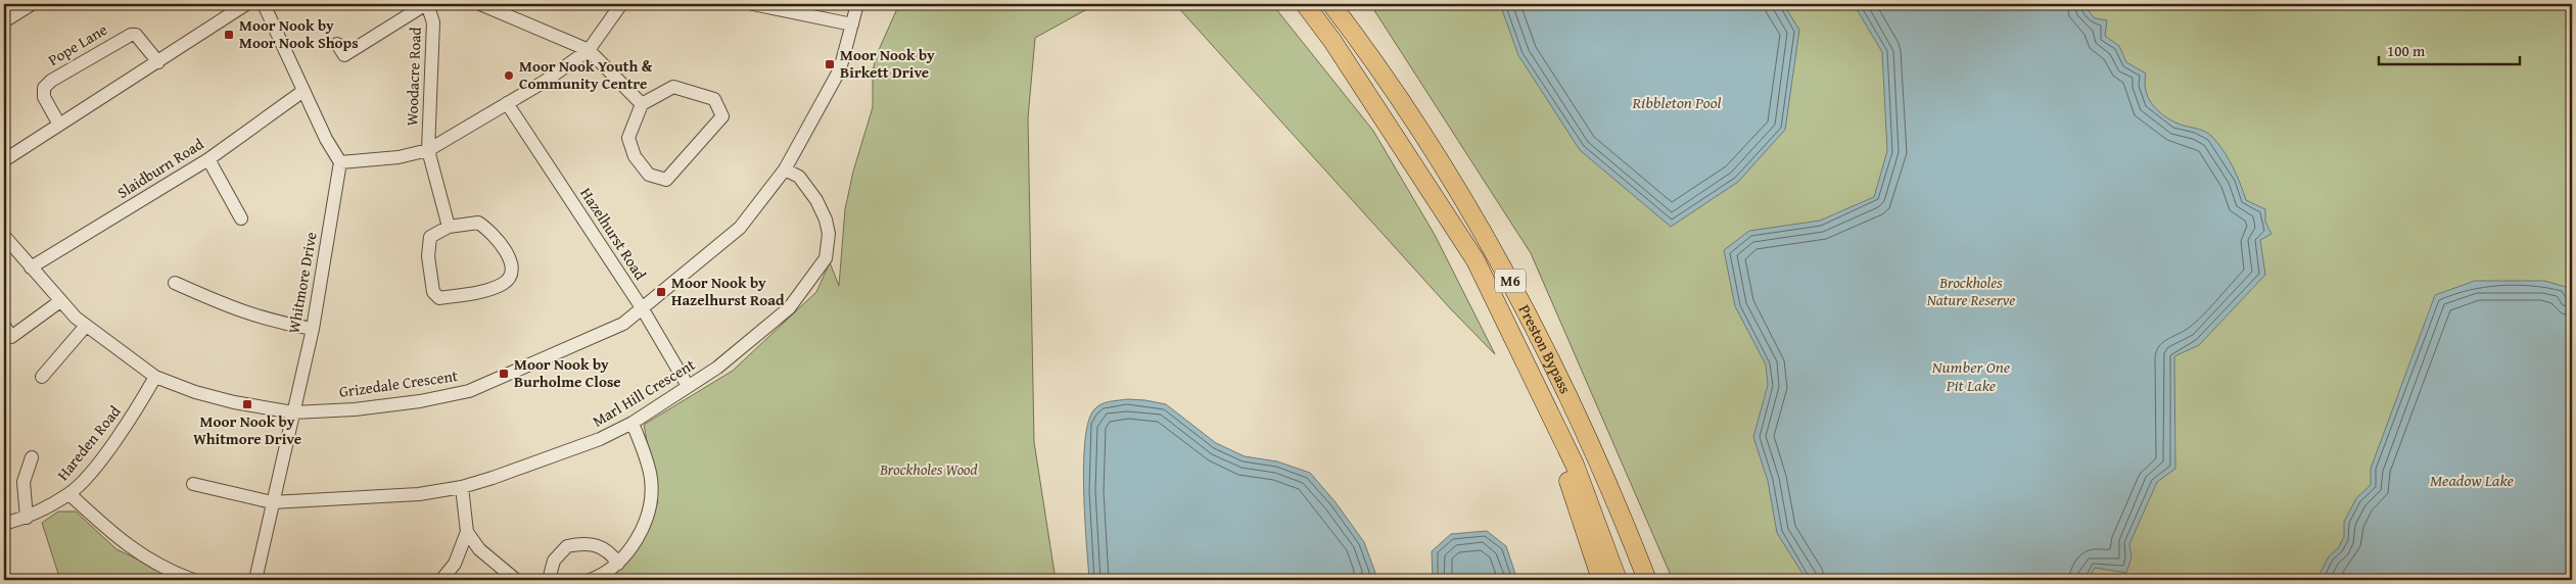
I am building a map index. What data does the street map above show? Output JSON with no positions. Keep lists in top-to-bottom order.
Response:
{
  "streets": {
    "highway": ["M6", "Preston Bypass"],
    "street": [
      "Pope Lane",
      "Woodacre Road",
      "Slaidburn Road",
      "Hazelhurst Road",
      "Whitmore Drive",
      "Grizedale Crescent",
      "Marl Hill Crescent",
      "Hareden Road"
    ]
  },
  "crossings": [
    ["Slaidburn Road", "Grizedale Crescent"],
    ["Hazelhurst Road", "Grizedale Crescent"],
    ["Hazelhurst Road", "Marl Hill Crescent"],
    ["Whitmore Drive", "Grizedale Crescent"],
    ["Whitmore Drive", "Marl Hill Crescent"],
    ["Grizedale Crescent", "Marl Hill Crescent"],
    ["Grizedale Crescent", "Hareden Road"]
  ],
  "water": ["Ribbleton Pool", "Number One Pit Lake", "Meadow Lake"],
  "parks": ["Brockholes Nature Reserve", "Brockholes Wood"],
  "places": {
    "transit": [
      "Moor Nook by Moor Nook Shops",
      "Moor Nook by Birkett Drive",
      "Moor Nook by Hazelhurst Road",
      "Moor Nook by Burholme Close",
      "Moor Nook by Whitmore Drive"
    ],
    "other": ["Moor Nook Youth & Community Centre"]
  },
  "scale_bar": "100 m"
}
